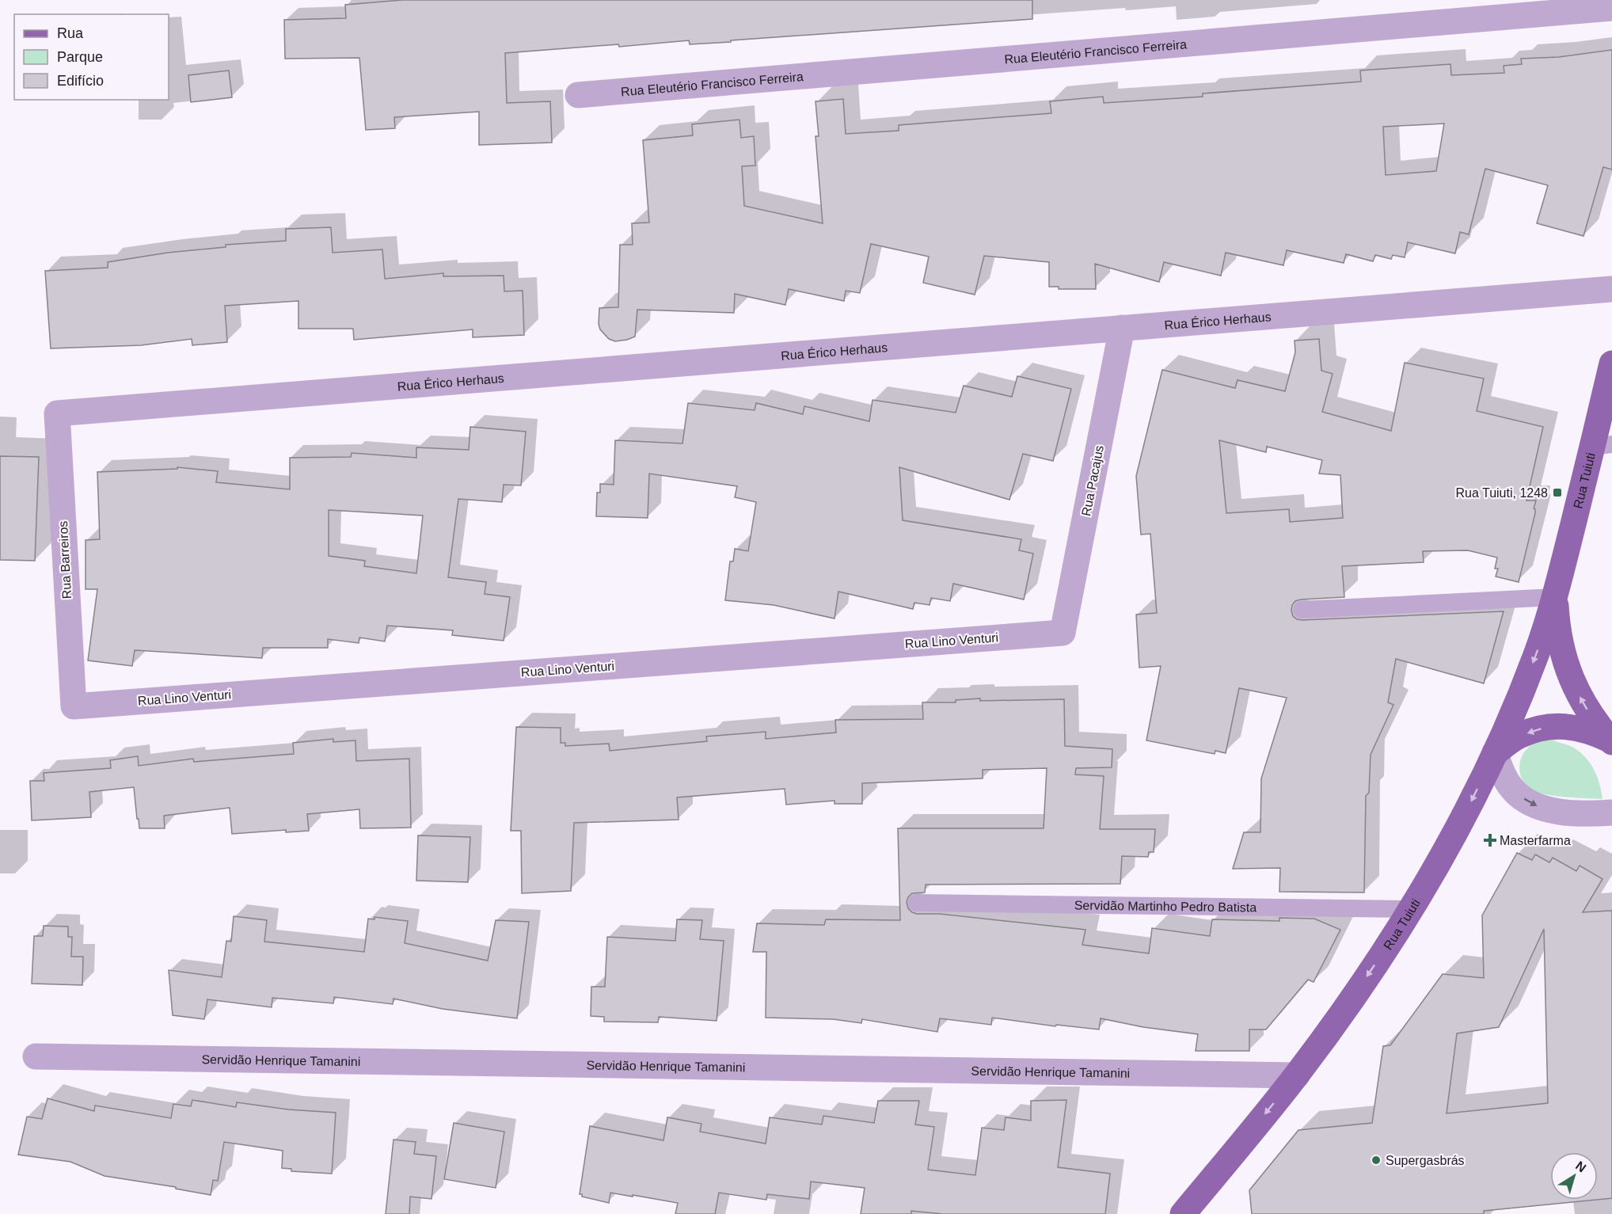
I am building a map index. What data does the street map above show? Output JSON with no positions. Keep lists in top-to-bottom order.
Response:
{
  "streets": {
    "main road": ["Rua Tuiuti"],
    "street": [
      "Rua Eleutério Francisco Ferreira",
      "Rua Érico Herhaus",
      "Rua Pacajus",
      "Rua Barreiros",
      "Rua Lino Venturi",
      "Servidão Henrique Tamanini"
    ],
    "lane": ["Servidão Martinho Pedro Batista"]
  },
  "crossings": [
    ["Rua Érico Herhaus", "Rua Pacajus"],
    ["Rua Érico Herhaus", "Rua Barreiros"],
    ["Rua Pacajus", "Rua Lino Venturi"],
    ["Rua Tuiuti", "Servidão Martinho Pedro Batista"],
    ["Rua Tuiuti", "Servidão Henrique Tamanini"],
    ["Rua Barreiros", "Rua Lino Venturi"]
  ],
  "places": {
    "transit": ["Rua Tuiuti, 1248"],
    "health": ["Masterfarma"],
    "other": ["Supergasbrás"]
  },
  "legend": ["Rua", "Parque", "Edifício"],
  "north": "top right"
}
